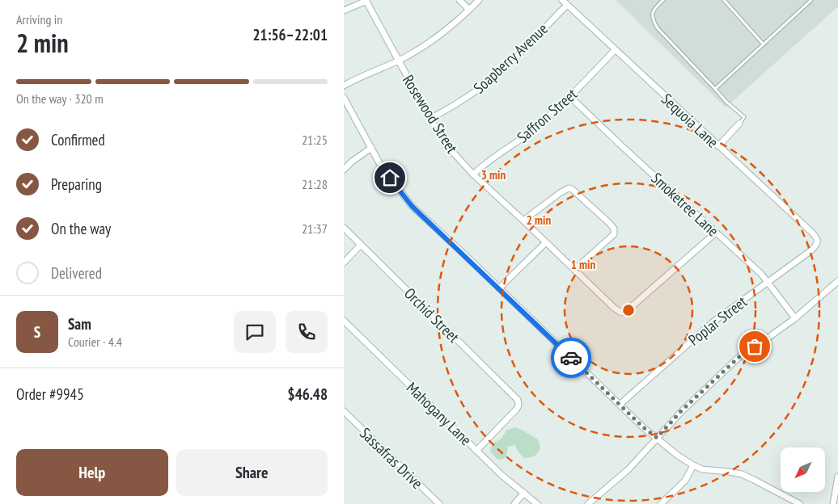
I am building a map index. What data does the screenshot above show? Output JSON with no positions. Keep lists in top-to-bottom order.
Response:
{
  "streets": {
    "street": [
      "Soapberry Avenue",
      "Rosewood Street",
      "Saffron Street",
      "Sequoia Lane",
      "Smoketree Lane",
      "Orchid Street",
      "Poplar Street",
      "Mahogany Lane",
      "Sassafras Drive"
    ]
  },
  "crossings": [
    ["Soapberry Avenue", "Rosewood Street"],
    ["Soapberry Avenue", "Sequoia Lane"],
    ["Rosewood Street", "Saffron Street"],
    ["Rosewood Street", "Smoketree Lane"],
    ["Saffron Street", "Sequoia Lane"],
    ["Saffron Street", "Smoketree Lane"],
    ["Sequoia Lane", "Poplar Street"],
    ["Smoketree Lane", "Poplar Street"],
    ["Orchid Street", "Mahogany Lane"]
  ],
  "north": "bottom left",
  "page": {
    "heading": ["2 min", "Arriving in", "21:56–22:01"],
    "panel": [
      "Sam",
      "Courier · 4.4",
      "Order #9945",
      "$46.48"
    ],
    "bar": "On the way · 320 m",
    "list": [
      ["Confirmed", "21:25"],
      ["Preparing", "21:28"],
      ["On the way", "21:37"],
      "Delivered"
    ],
    "round": "S",
    "buttons": ["Help", "Share"]
  },
  "rings": ["3 min", "2 min", "1 min"]
}
